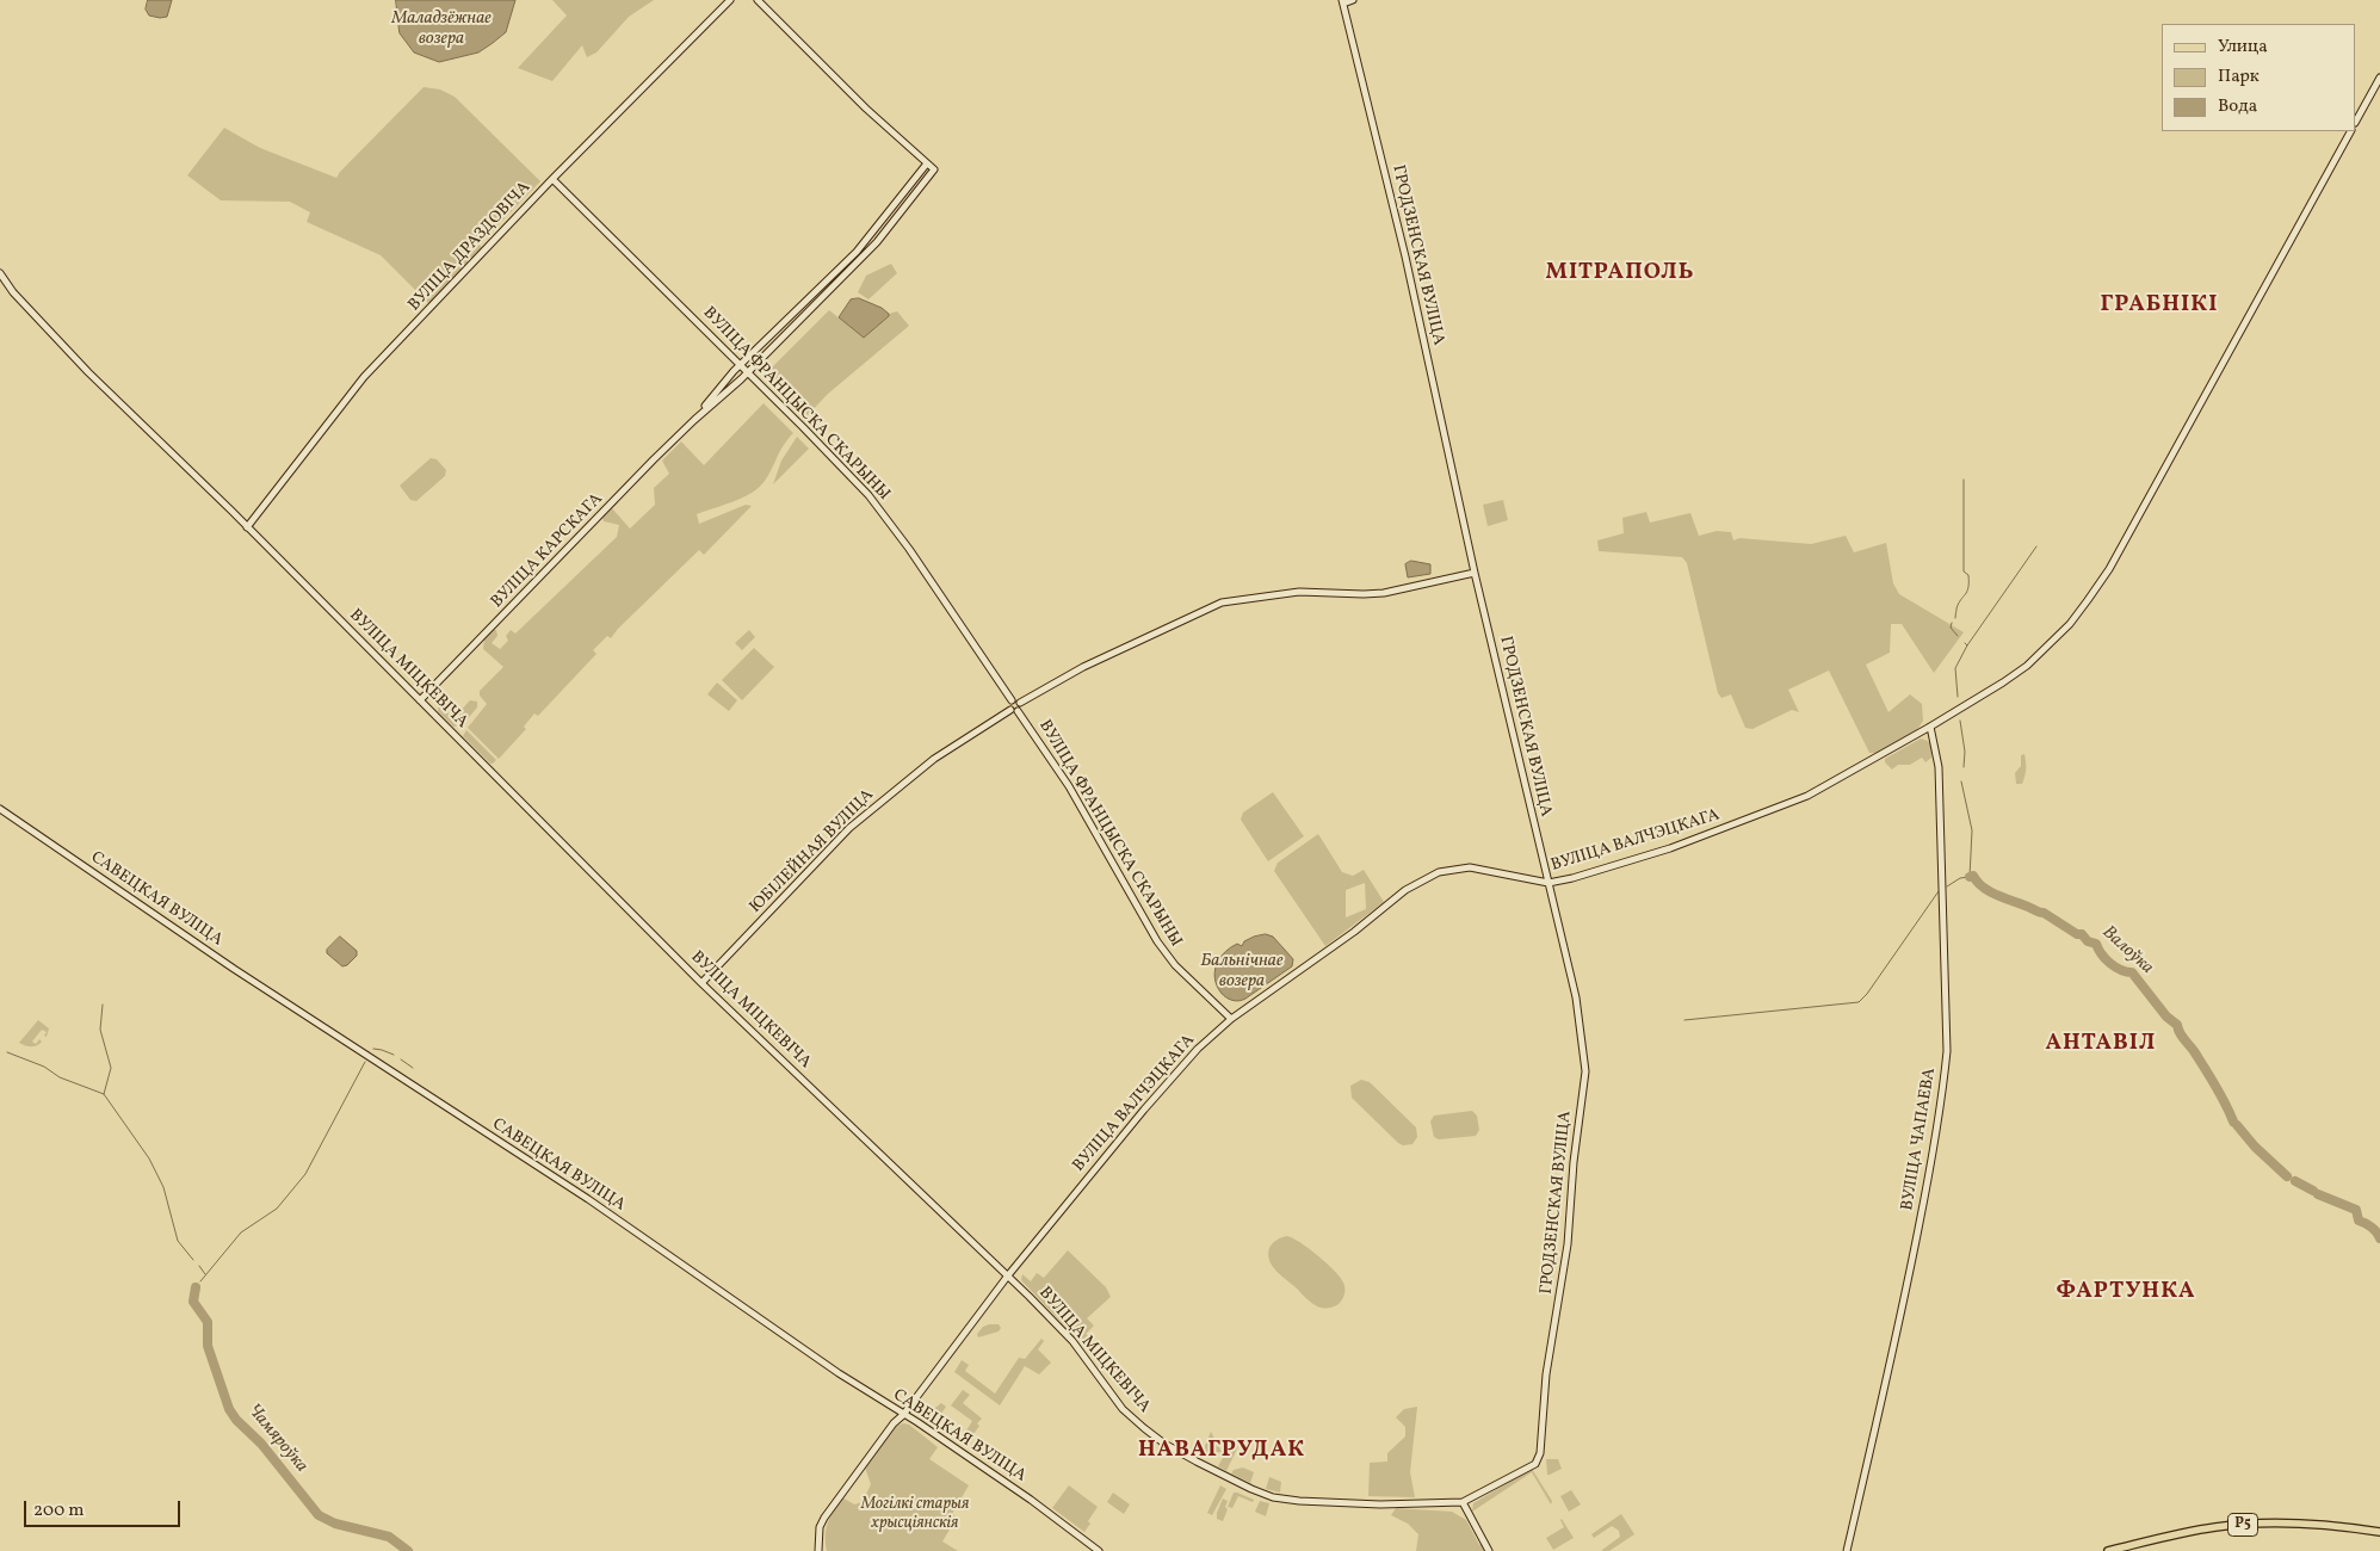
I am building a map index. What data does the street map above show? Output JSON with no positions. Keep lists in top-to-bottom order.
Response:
{
  "streets": {
    "main road": ["Р5"],
    "street": [
      "ВУЛІЦА ДРАЗДОВІЧА",
      "ГРОДЗЕНСКАЯ ВУЛІЦА",
      "ВУЛІЦА ФРАНЦЫСКА СКАРЫНЫ",
      "ВУЛІЦА КАРСКАГА",
      "ВУЛІЦА МІЦКЕВІЧА",
      "ВУЛІЦА ВАЛЧЭЦКАГА",
      "ЮБІЛЕЙНАЯ ВУЛІЦА",
      "САВЕЦКАЯ ВУЛІЦА",
      "ВУЛІЦА ЧАПАЕВА"
    ]
  },
  "crossings": [
    ["ВУЛІЦА ДРАЗДОВІЧА", "ВУЛІЦА ФРАНЦЫСКА СКАРЫНЫ"],
    ["ВУЛІЦА ДРАЗДОВІЧА", "ВУЛІЦА МІЦКЕВІЧА"],
    ["ГРОДЗЕНСКАЯ ВУЛІЦА", "ВУЛІЦА МІЦКЕВІЧА"],
    ["ГРОДЗЕНСКАЯ ВУЛІЦА", "ВУЛІЦА ВАЛЧЭЦКАГА"],
    ["ВУЛІЦА ФРАНЦЫСКА СКАРЫНЫ", "ВУЛІЦА КАРСКАГА"],
    ["ВУЛІЦА ФРАНЦЫСКА СКАРЫНЫ", "ВУЛІЦА ВАЛЧЭЦКАГА"],
    ["ВУЛІЦА ФРАНЦЫСКА СКАРЫНЫ", "ЮБІЛЕЙНАЯ ВУЛІЦА"],
    ["ВУЛІЦА КАРСКАГА", "ВУЛІЦА МІЦКЕВІЧА"],
    ["ВУЛІЦА МІЦКЕВІЧА", "ВУЛІЦА ВАЛЧЭЦКАГА"],
    ["ВУЛІЦА МІЦКЕВІЧА", "ЮБІЛЕЙНАЯ ВУЛІЦА"],
    ["ВУЛІЦА ВАЛЧЭЦКАГА", "САВЕЦКАЯ ВУЛІЦА"],
    ["ВУЛІЦА ВАЛЧЭЦКАГА", "ВУЛІЦА ЧАПАЕВА"]
  ],
  "districts": [
    "МІТРАПОЛЬ",
    "ГРАБНІКІ",
    "АНТАВІЛ",
    "ФАРТУНКА",
    "НАВАГРУДАК"
  ],
  "water": [
    "Маладзёжнае возера",
    "Валоўка",
    "Бальнічнае возера",
    "Чамяроўка"
  ],
  "parks": ["Могілкі старыя хрысціянскія"],
  "legend": ["Улица", "Парк", "Вода"],
  "scale_bar": "200 m"
}
